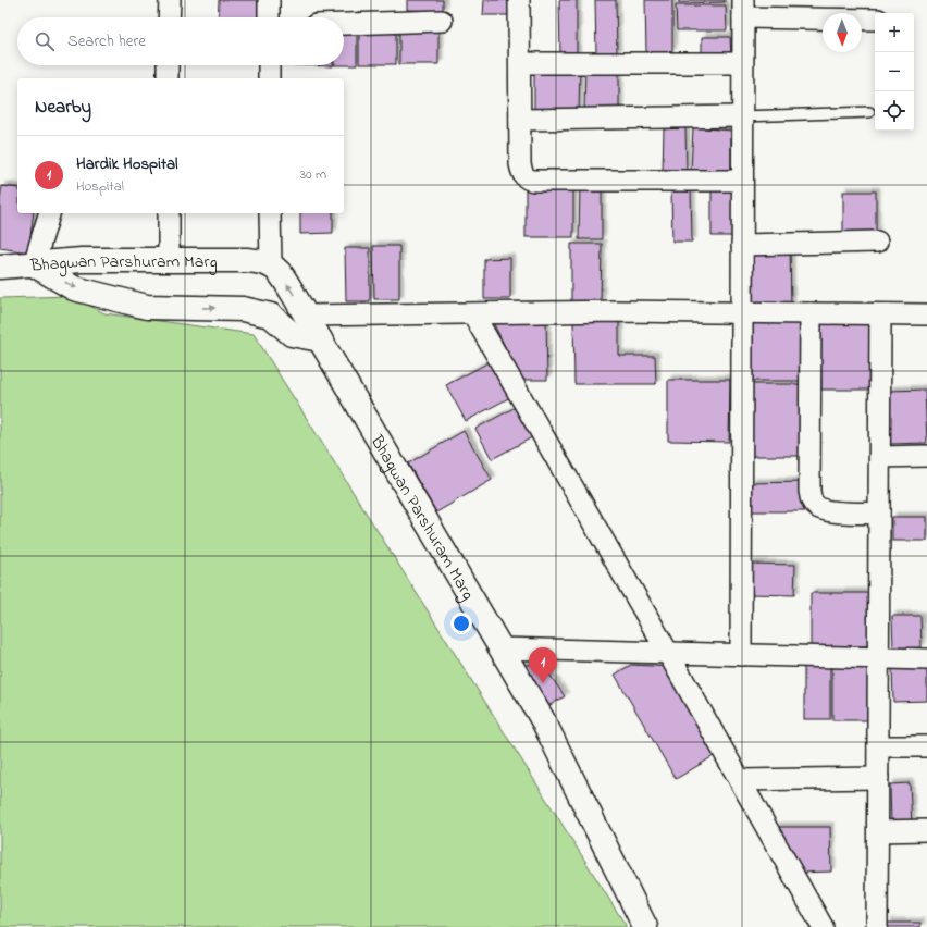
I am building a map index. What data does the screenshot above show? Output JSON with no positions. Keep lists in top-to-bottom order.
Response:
{
  "streets": {
    "street": ["Bhagwan Parshuram Marg"]
  },
  "north": "bottom",
  "page": {
    "map_buttons": ["+", "−"],
    "search": "Search here",
    "heading": "Nearby",
    "list": [
      {
        "mark": "1",
        "name": "Hardik Hospital",
        "note": "Hospital",
        "value": "30 m"
      }
    ],
    "pins": "1"
  }
}
